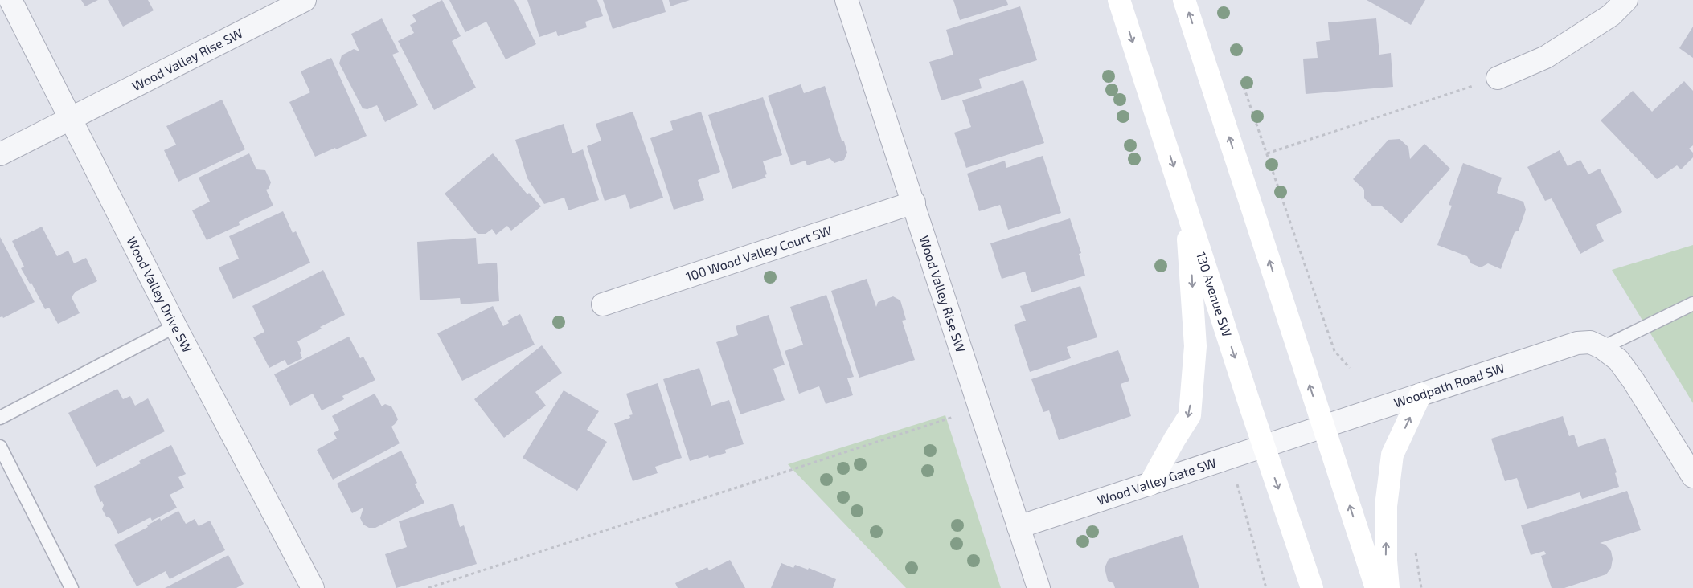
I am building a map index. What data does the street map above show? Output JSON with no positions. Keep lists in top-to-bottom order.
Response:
{
  "streets": {
    "street": [
      "Wood Valley Rise SW",
      "100 Wood Valley Court SW",
      "130 Avenue SW",
      "Wood Valley Drive SW",
      "Woodpath Road SW",
      "Wood Valley Gate SW"
    ]
  },
  "crossings": [
    ["Wood Valley Rise SW", "100 Wood Valley Court SW"],
    ["Wood Valley Rise SW", "Wood Valley Drive SW"],
    ["Wood Valley Rise SW", "Wood Valley Gate SW"],
    ["130 Avenue SW", "Wood Valley Gate SW"],
    ["Woodpath Road SW", "Wood Valley Gate SW"]
  ]
}
